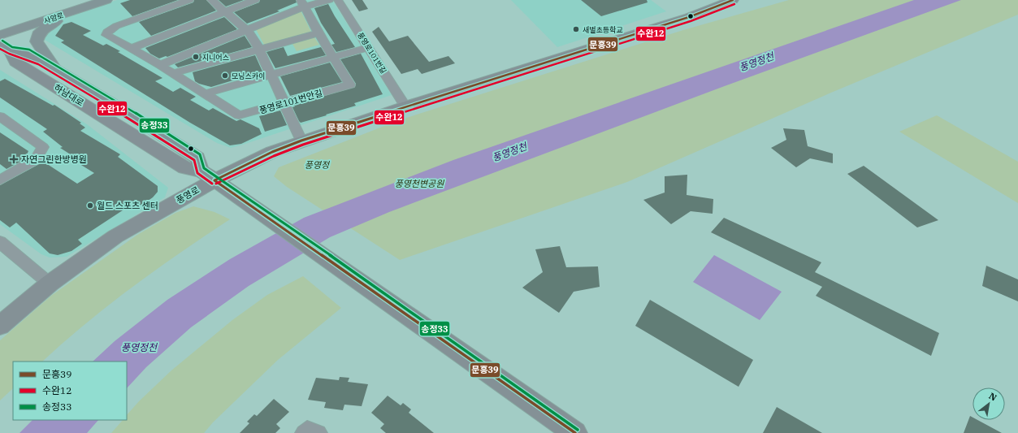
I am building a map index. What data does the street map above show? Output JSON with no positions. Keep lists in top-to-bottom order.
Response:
{
  "streets": {
    "main road": ["사암로", "하남대로", "풍영로"],
    "street": ["풍영로101번길", "풍영로101번안길"]
  },
  "crossings": [
    ["풍영로101번길", "풍영로"],
    ["하남대로", "풍영로"]
  ],
  "water": ["풍영정천"],
  "parks": ["풍영정", "풍영천변공원"],
  "places": {
    "other": [
      "새별초등학교",
      "지니어스",
      "모닝스카이",
      "월드 스포츠 센터"
    ],
    "health": ["자연그린한방병원"]
  },
  "lines": ["transit line 문흥39", "transit line 수완12", "transit line 송정33"],
  "legend": ["문흥39", "수완12", "송정33"],
  "north": "top right"
}
